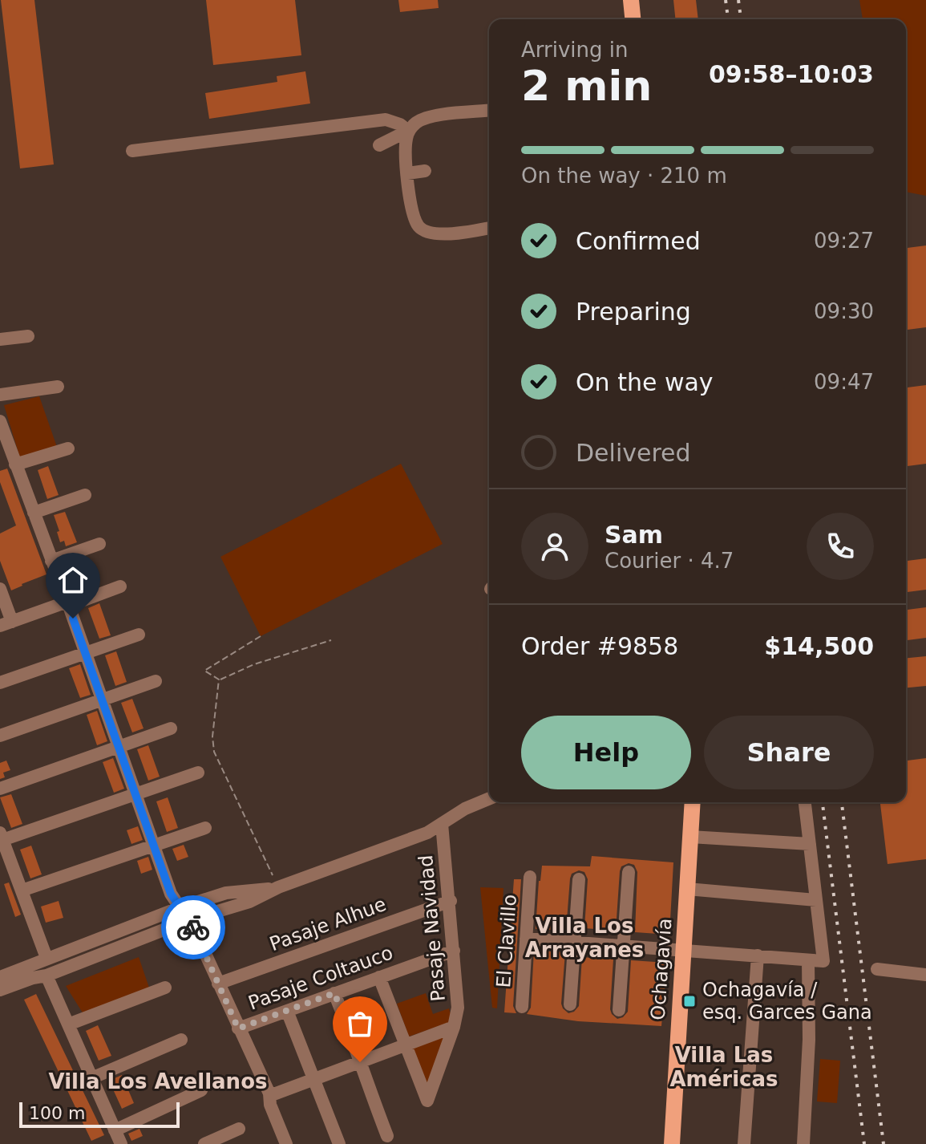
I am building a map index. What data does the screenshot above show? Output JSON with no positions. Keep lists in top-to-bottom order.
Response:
{
  "streets": {
    "main road": ["Ochagavía"],
    "street": [
      "Pasaje Alhue",
      "Pasaje Navidad",
      "El Clavillo",
      "Pasaje Coltauco"
    ]
  },
  "crossings": [
    ["Pasaje Alhue", "Pasaje Navidad"],
    ["Pasaje Navidad", "Pasaje Coltauco"]
  ],
  "districts": ["Villa Los Arrayanes", "Villa Las Américas", "Villa Los Avellanos"],
  "places": {
    "transit": ["Ochagavía / esq. Garces Gana"]
  },
  "scale_bar": "100 m",
  "page": {
    "heading": ["2 min", "Arriving in", "09:58–10:03"],
    "panel": [
      "Sam",
      "Courier · 4.7",
      "Order #9858",
      "$14,500"
    ],
    "bar": "On the way · 210 m",
    "list": [
      ["Confirmed", "09:27"],
      ["Preparing", "09:30"],
      ["On the way", "09:47"],
      "Delivered"
    ],
    "buttons": ["Help", "Share"],
    "scale": "100 m"
  }
}
